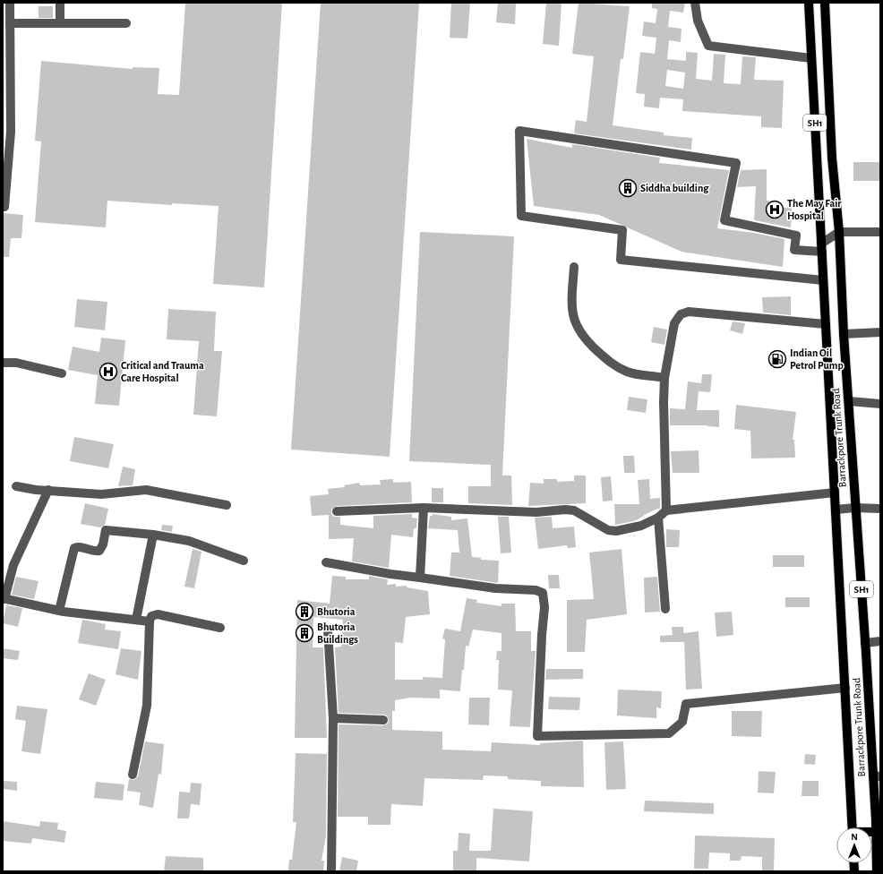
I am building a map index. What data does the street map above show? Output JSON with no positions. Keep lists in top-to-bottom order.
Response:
{
  "streets": {
    "main road": ["SH1", "Barrackpore Trunk Road"]
  },
  "places": {
    "building": ["Siddha building", "Bhutoria", "Bhutoria Buildings"],
    "hospital": ["The May Fair Hospital", "Critical and Trauma Care Hospital"],
    "fuel station": ["Indian Oil Petrol Pump"]
  },
  "north": "top"
}
